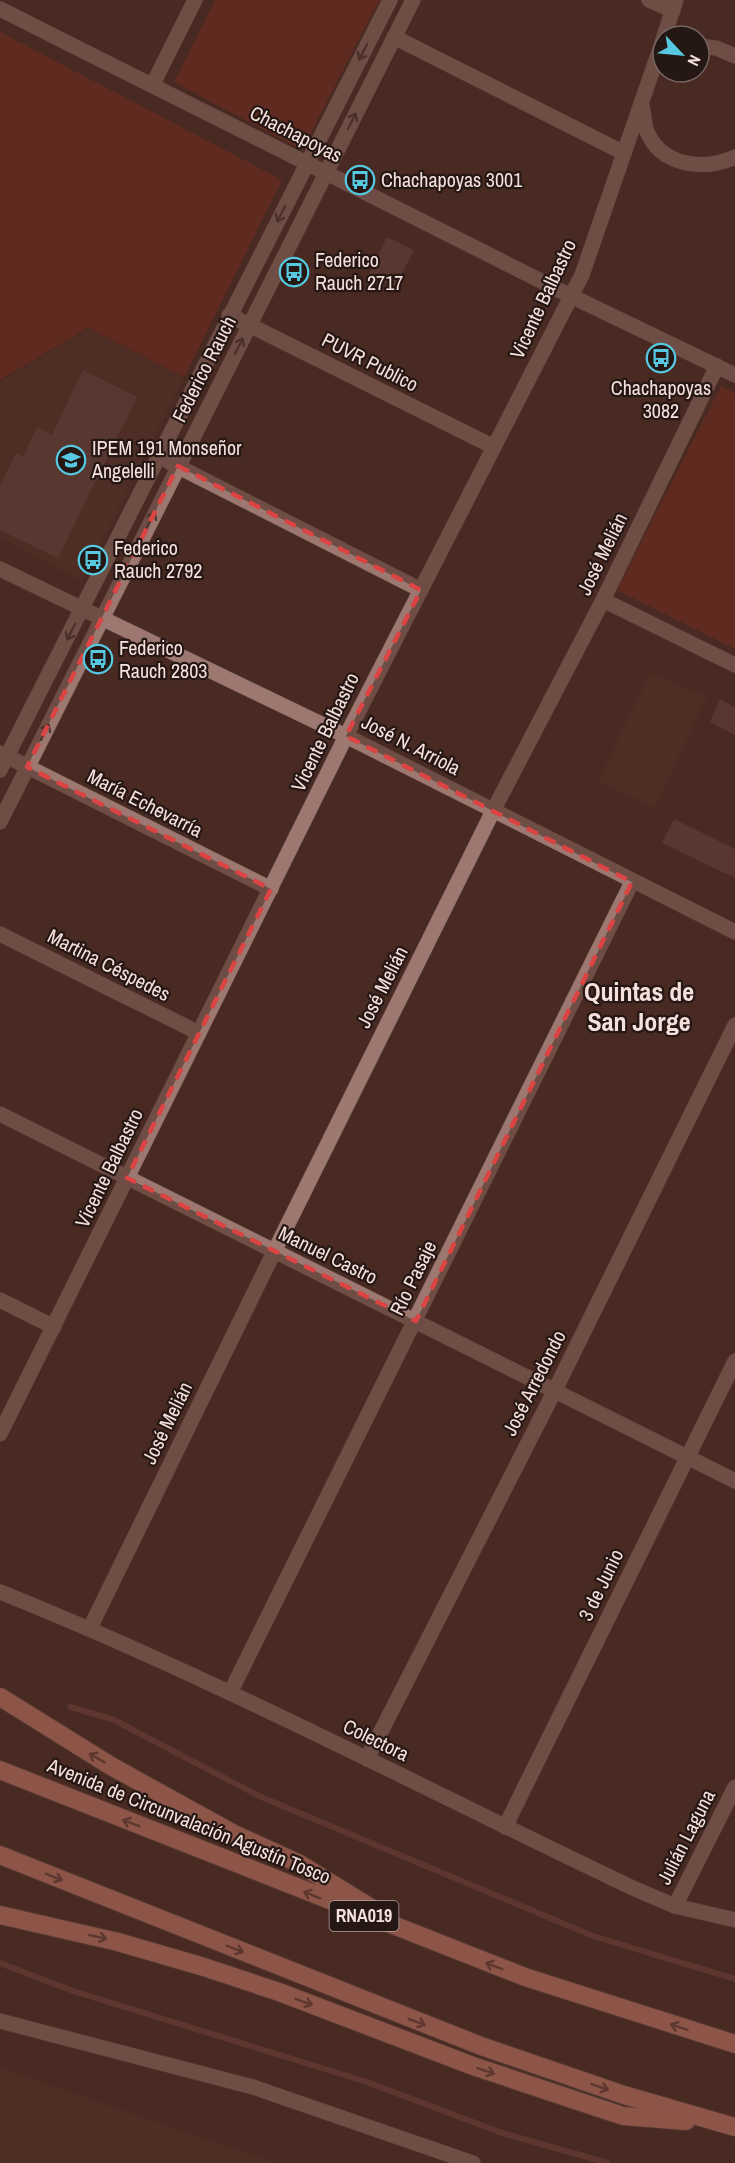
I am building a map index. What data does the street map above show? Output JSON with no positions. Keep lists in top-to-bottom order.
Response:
{
  "streets": {
    "highway": ["Avenida de Circunvalación Agustín Tosco", "RNA019"],
    "street": [
      "Chachapoyas",
      "Vicente Balbastro",
      "PUVR Publico",
      "Federico Rauch",
      "José Melián",
      "José N. Arriola",
      "María Echevarría",
      "Martina Céspedes",
      "Manuel Castro",
      "Río Pasaje",
      "José Arredondo",
      "3 de Junio",
      "Colectora",
      "Julián Laguna"
    ]
  },
  "crossings": [
    ["Chachapoyas", "Vicente Balbastro"],
    ["Chachapoyas", "Federico Rauch"],
    ["Chachapoyas", "José Melián"],
    ["Vicente Balbastro", "PUVR Publico"],
    ["Vicente Balbastro", "José N. Arriola"],
    ["Vicente Balbastro", "María Echevarría"],
    ["Vicente Balbastro", "Martina Céspedes"],
    ["Vicente Balbastro", "Manuel Castro"],
    ["PUVR Publico", "Federico Rauch"],
    ["Federico Rauch", "José N. Arriola"],
    ["Federico Rauch", "María Echevarría"],
    ["José Melián", "José N. Arriola"],
    ["José Melián", "Manuel Castro"],
    ["José Melián", "Colectora"],
    ["José N. Arriola", "Río Pasaje"],
    ["Manuel Castro", "Río Pasaje"],
    ["Manuel Castro", "José Arredondo"],
    ["Manuel Castro", "3 de Junio"],
    ["Río Pasaje", "Colectora"],
    ["José Arredondo", "Colectora"],
    ["3 de Junio", "Colectora"],
    ["Colectora", "Julián Laguna"]
  ],
  "districts": ["Quintas de San Jorge"],
  "places": {
    "bus stop": [
      "Chachapoyas 3001",
      "Federico Rauch 2717",
      "Chachapoyas 3082",
      "Federico Rauch 2792",
      "Federico Rauch 2803"
    ],
    "school or university": ["IPEM 191 Monseñor Angelelli"]
  },
  "north": "bottom right"
}
